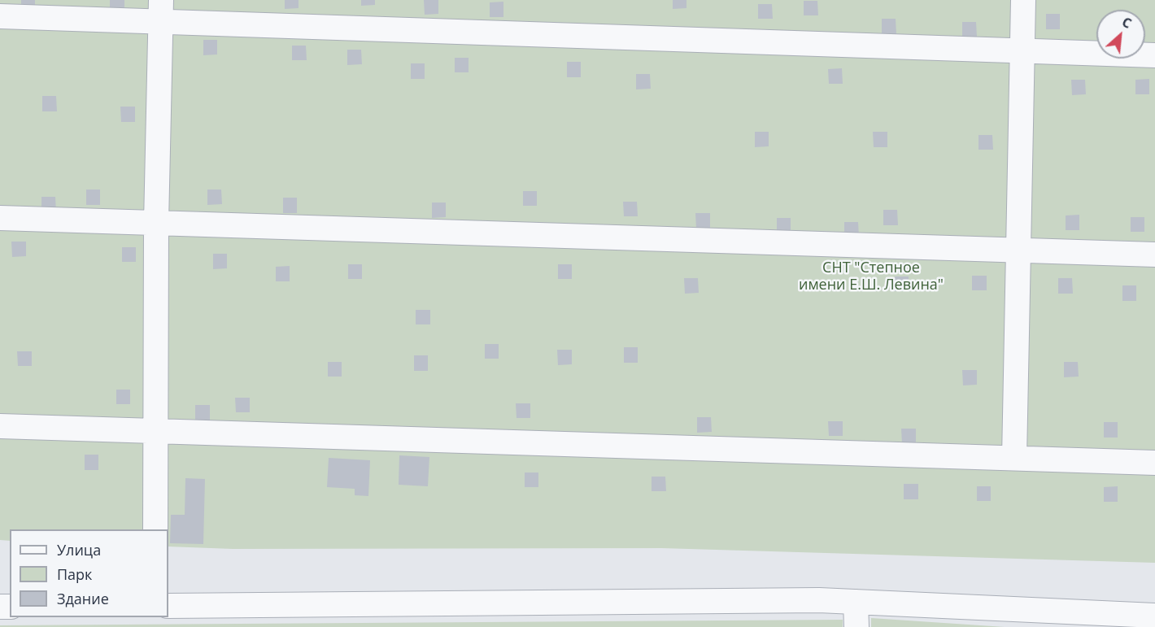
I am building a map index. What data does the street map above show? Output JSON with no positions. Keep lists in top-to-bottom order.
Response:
{
  "parks": ["СНТ \"Степное имени Е.Ш. Левина\""],
  "legend": ["Улица", "Парк", "Здание"],
  "north": "top right"
}
